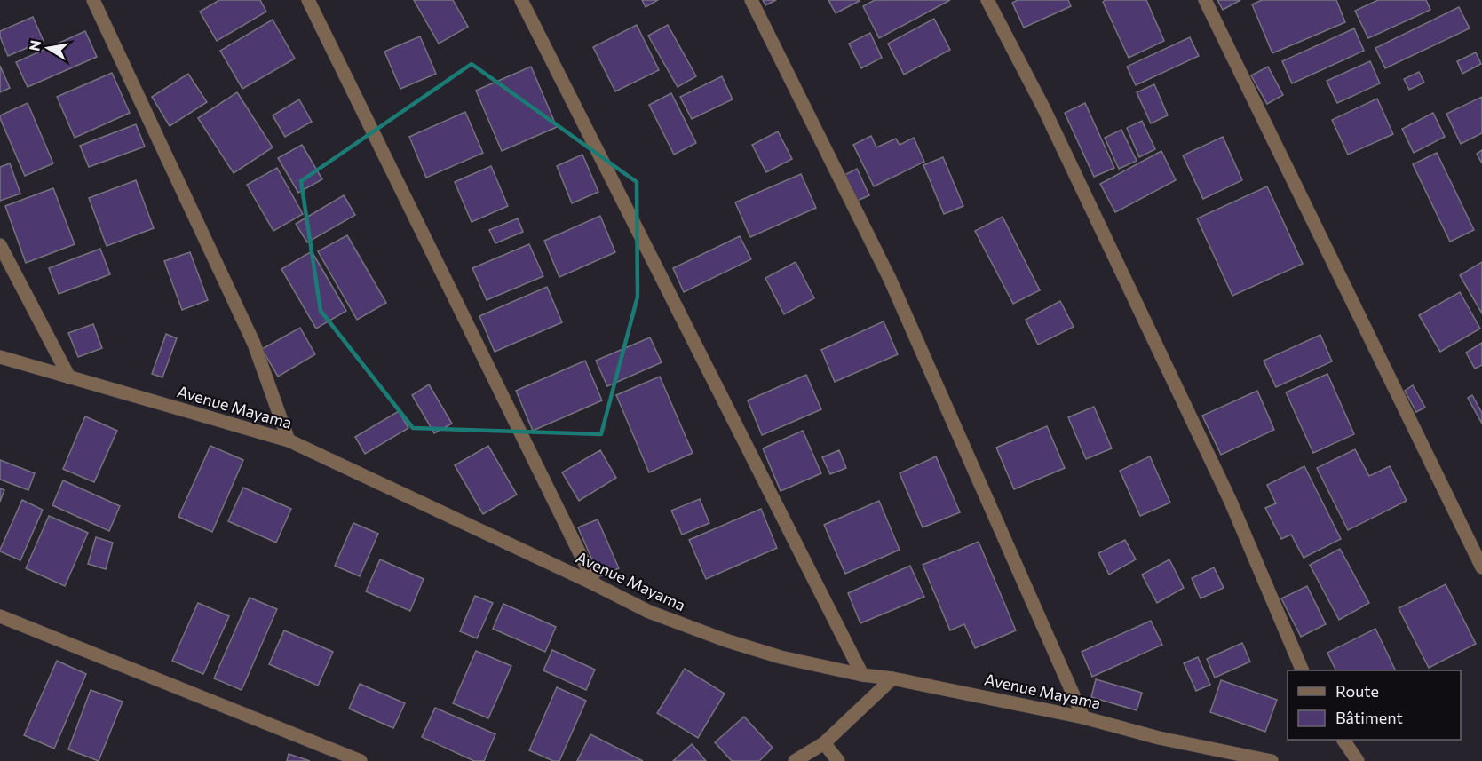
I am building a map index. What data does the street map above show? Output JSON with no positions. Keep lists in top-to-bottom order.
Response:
{
  "streets": {
    "street": ["Avenue Mayama"]
  },
  "legend": ["Route", "Bâtiment"],
  "north": "left"
}
